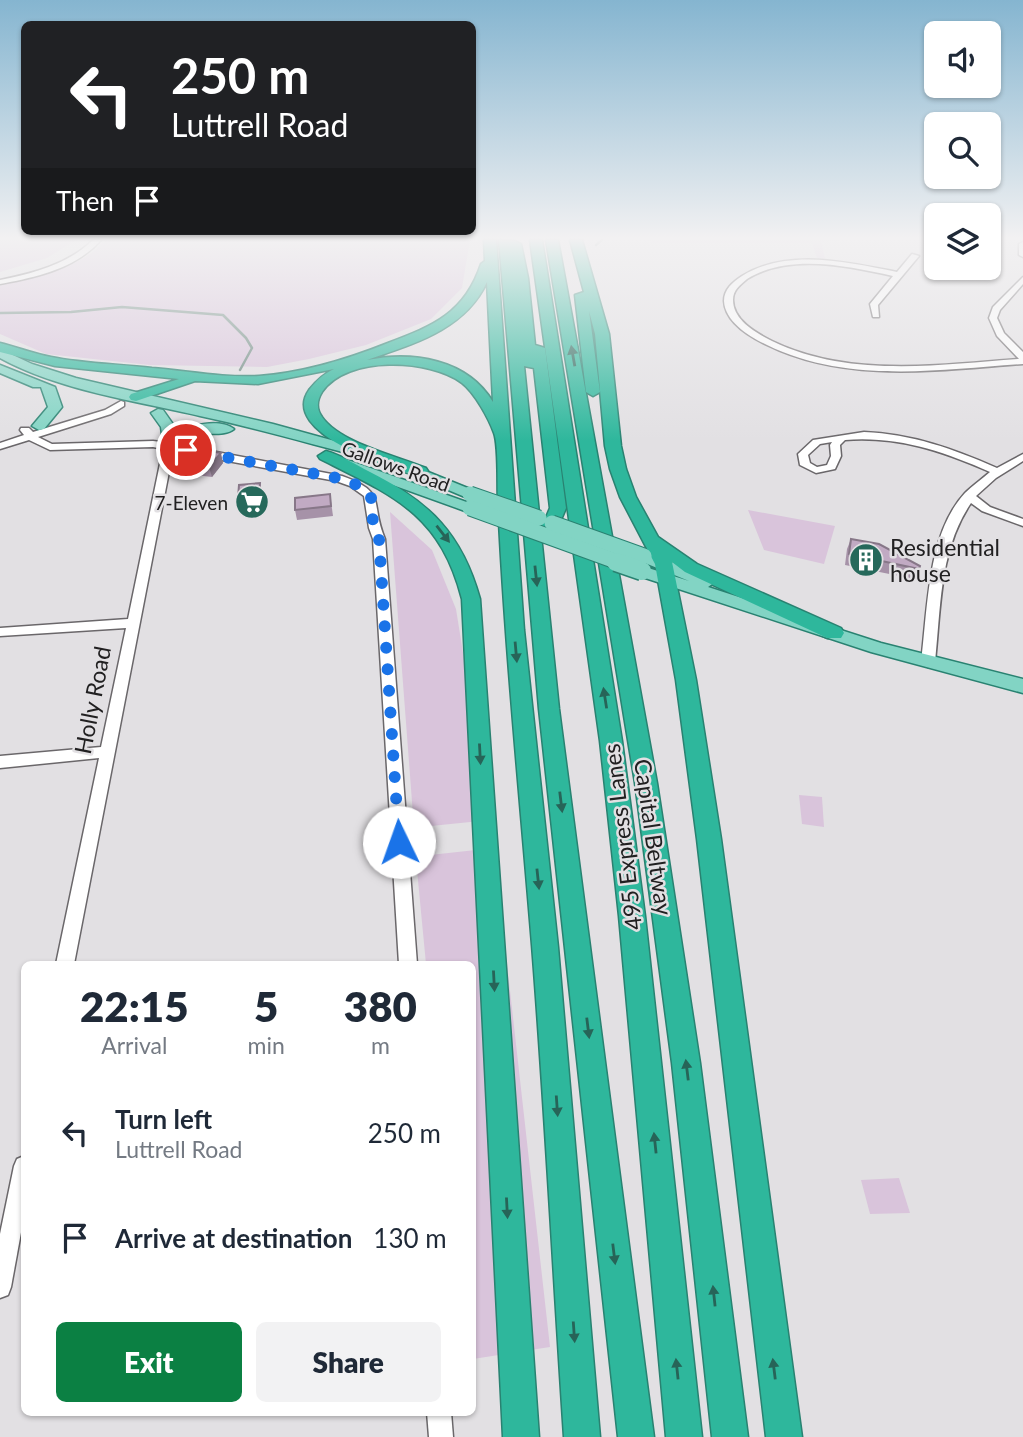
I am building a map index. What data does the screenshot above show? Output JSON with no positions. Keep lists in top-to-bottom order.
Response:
{
  "streets": {
    "highway": ["495 Express Lanes", "Capital Beltway"],
    "main road": ["Gallows Road"],
    "street": ["Holly Road"]
  },
  "places": {
    "supermarket": ["7-Eleven"],
    "building": ["Residential house"]
  },
  "page": {
    "turn": ["250 m", "Luttrell Road"],
    "then": "Then",
    "eta": [
      "22:15",
      "Arrival",
      "5",
      "min",
      "380",
      "m"
    ],
    "list": [
      {
        "name": "Turn left",
        "note": "Luttrell Road",
        "value": "250 m"
      },
      {
        "name": "Arrive at destination",
        "value": "130 m"
      }
    ],
    "buttons": ["Exit", "Share"]
  }
}
